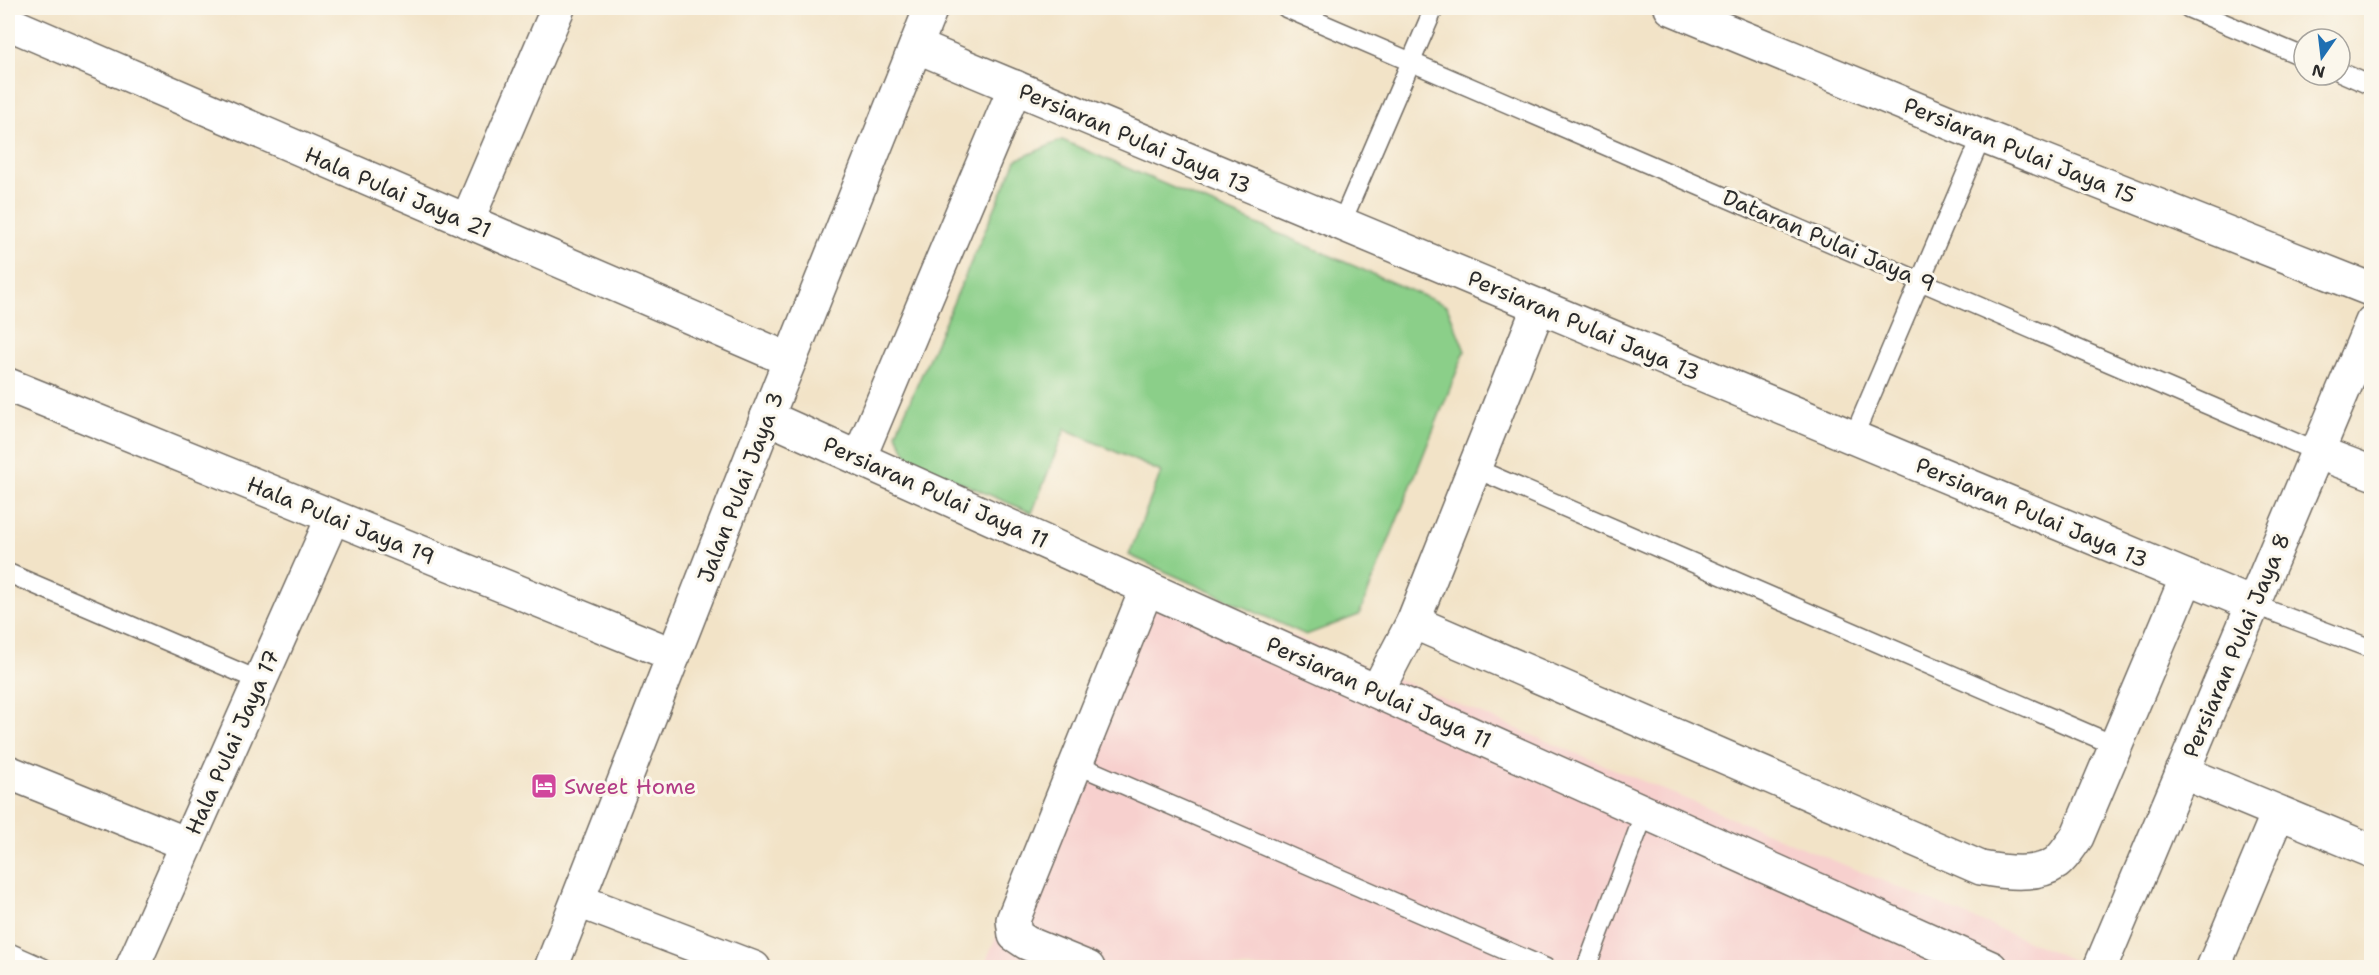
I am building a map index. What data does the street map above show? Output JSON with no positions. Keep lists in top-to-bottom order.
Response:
{
  "streets": {
    "street": [
      "Persiaran Pulai Jaya 13",
      "Persiaran Pulai Jaya 15",
      "Hala Pulai Jaya 21",
      "Dataran Pulai Jaya 9",
      "Jalan Pulai Jaya 3",
      "Persiaran Pulai Jaya 11",
      "Hala Pulai Jaya 19",
      "Persiaran Pulai Jaya 8",
      "Hala Pulai Jaya 17"
    ]
  },
  "crossings": [
    ["Persiaran Pulai Jaya 13", "Jalan Pulai Jaya 3"],
    ["Persiaran Pulai Jaya 13", "Persiaran Pulai Jaya 8"],
    ["Hala Pulai Jaya 21", "Jalan Pulai Jaya 3"],
    ["Dataran Pulai Jaya 9", "Persiaran Pulai Jaya 8"],
    ["Jalan Pulai Jaya 3", "Persiaran Pulai Jaya 11"],
    ["Jalan Pulai Jaya 3", "Hala Pulai Jaya 19"],
    ["Hala Pulai Jaya 19", "Hala Pulai Jaya 17"]
  ],
  "places": {
    "hotel": ["Sweet Home"]
  },
  "north": "bottom"
}
